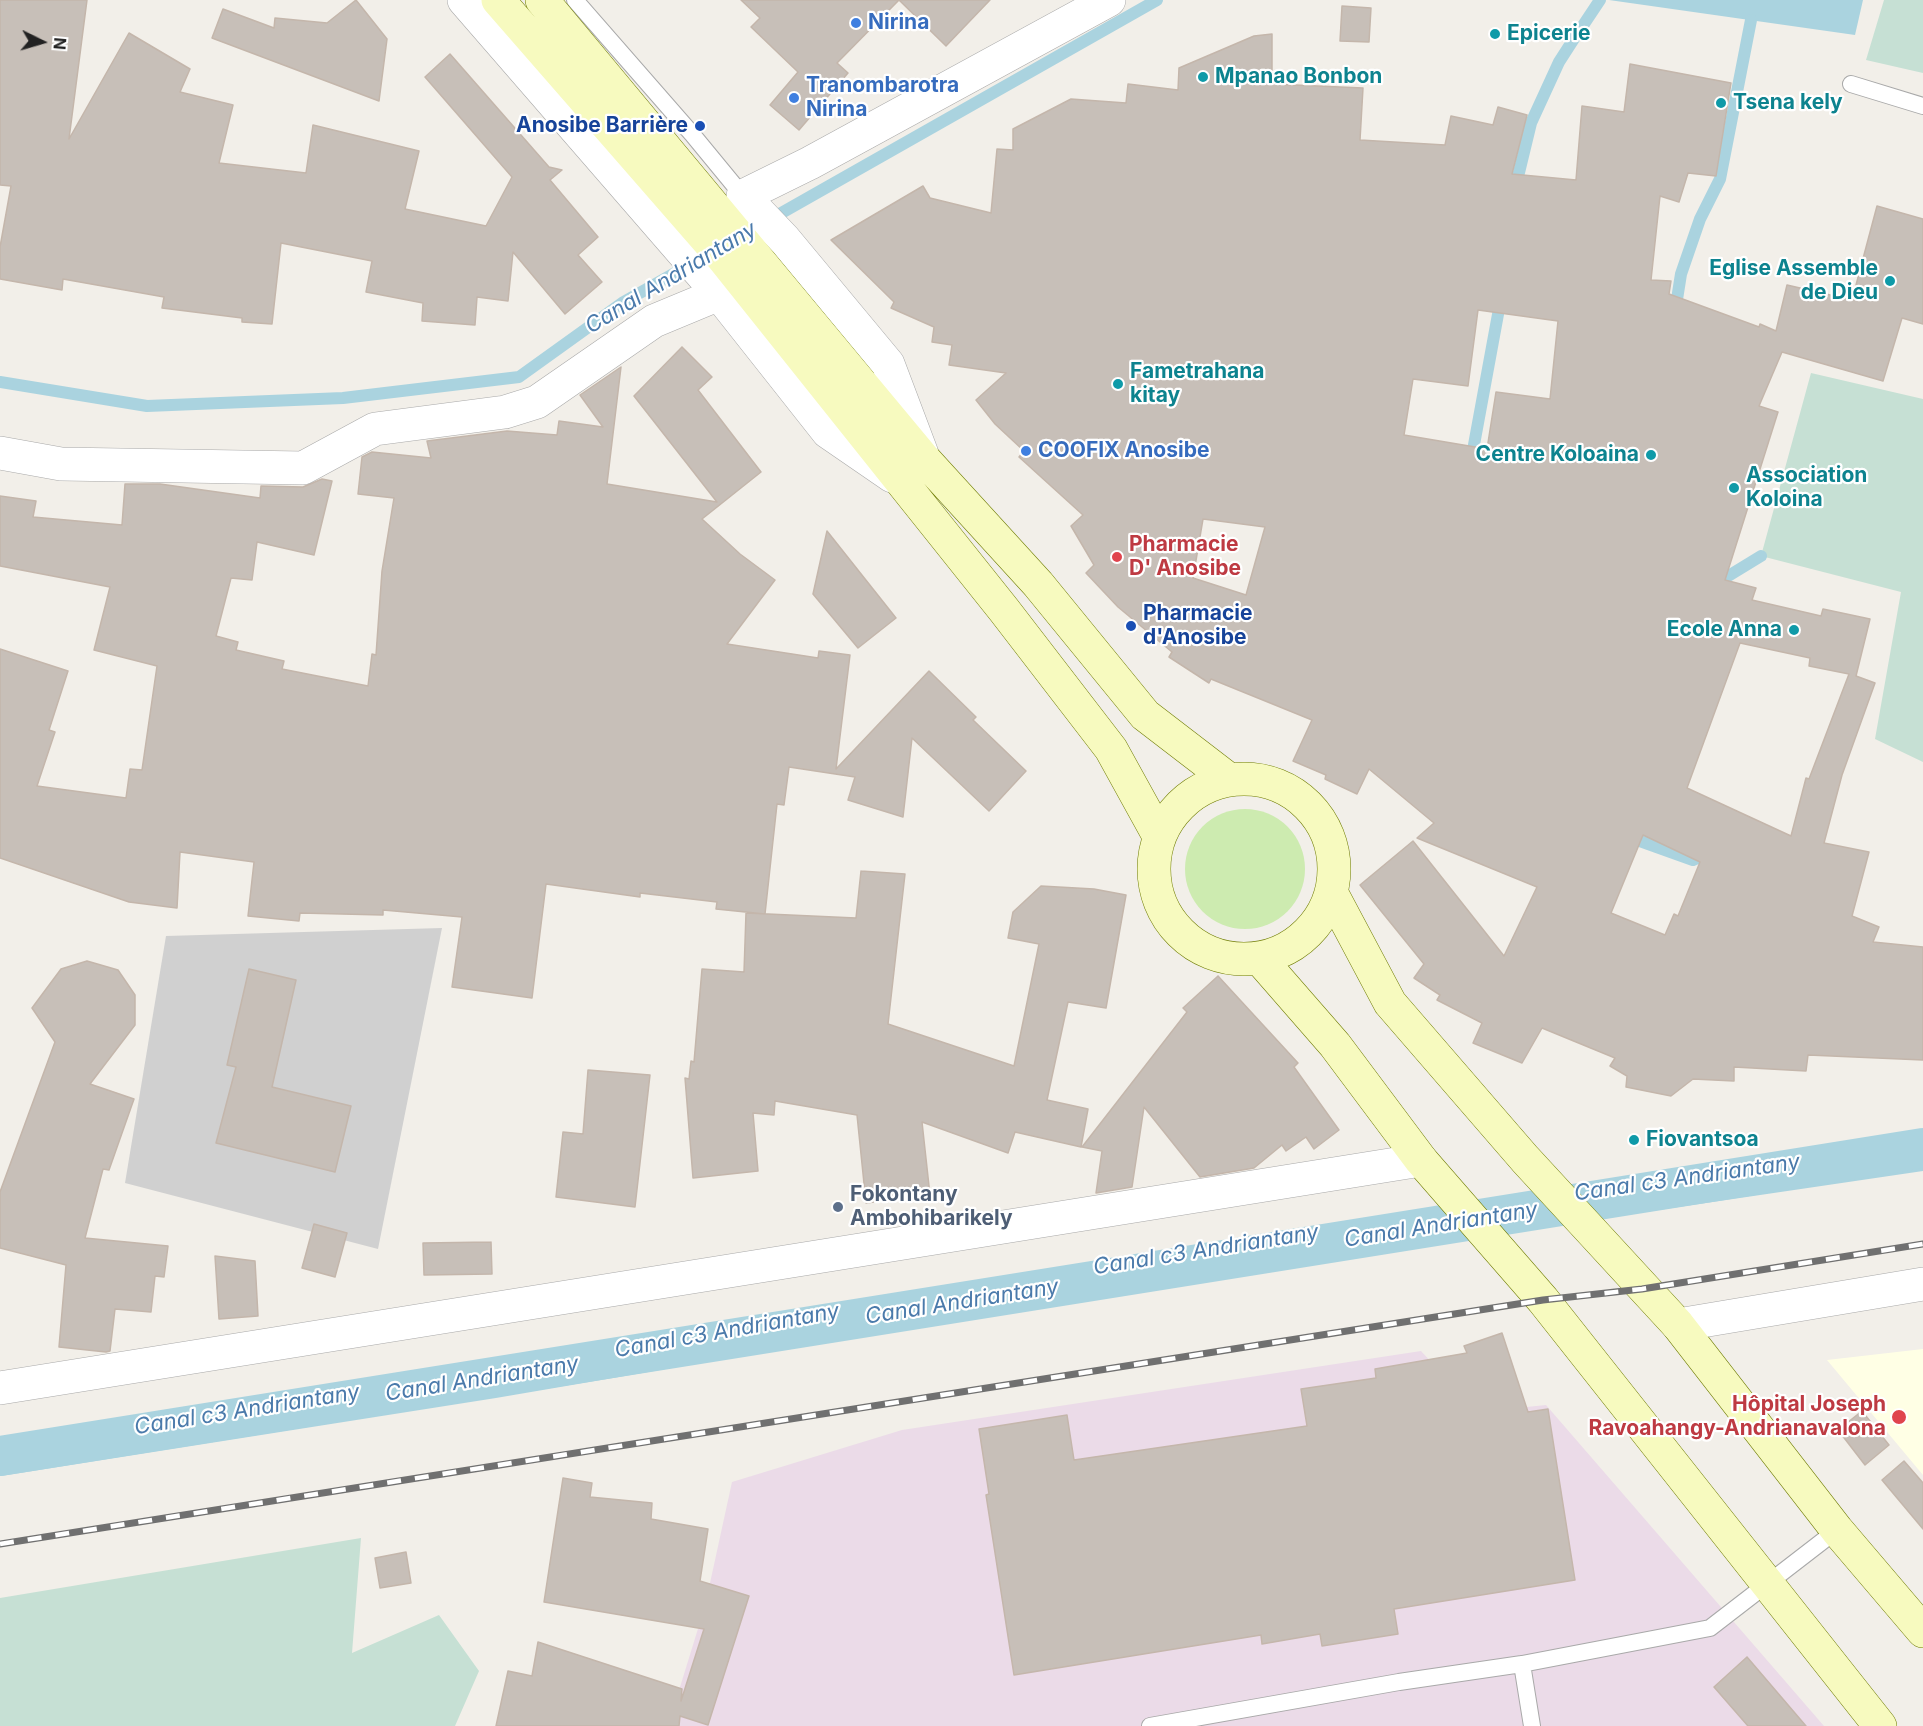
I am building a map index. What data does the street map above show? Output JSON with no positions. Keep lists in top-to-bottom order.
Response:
{
  "water": ["Canal Andriantany", "Canal c3 Andriantany"],
  "places": [
    "Nirina",
    "Epicerie",
    "Mpanao Bonbon",
    "Tranombarotra Nirina",
    "Tsena kely",
    "Anosibe Barrière",
    "Eglise Assemble de Dieu",
    "Fametrahana kitay",
    "COOFIX Anosibe",
    "Centre Koloaina",
    "Association Koloina",
    "Pharmacie D' Anosibe",
    "Pharmacie d'Anosibe",
    "Ecole Anna",
    "Fiovantsoa",
    "Fokontany Ambohibarikely",
    "Hôpital Joseph Ravoahangy-Andrianavalona"
  ],
  "north": "right"
}
